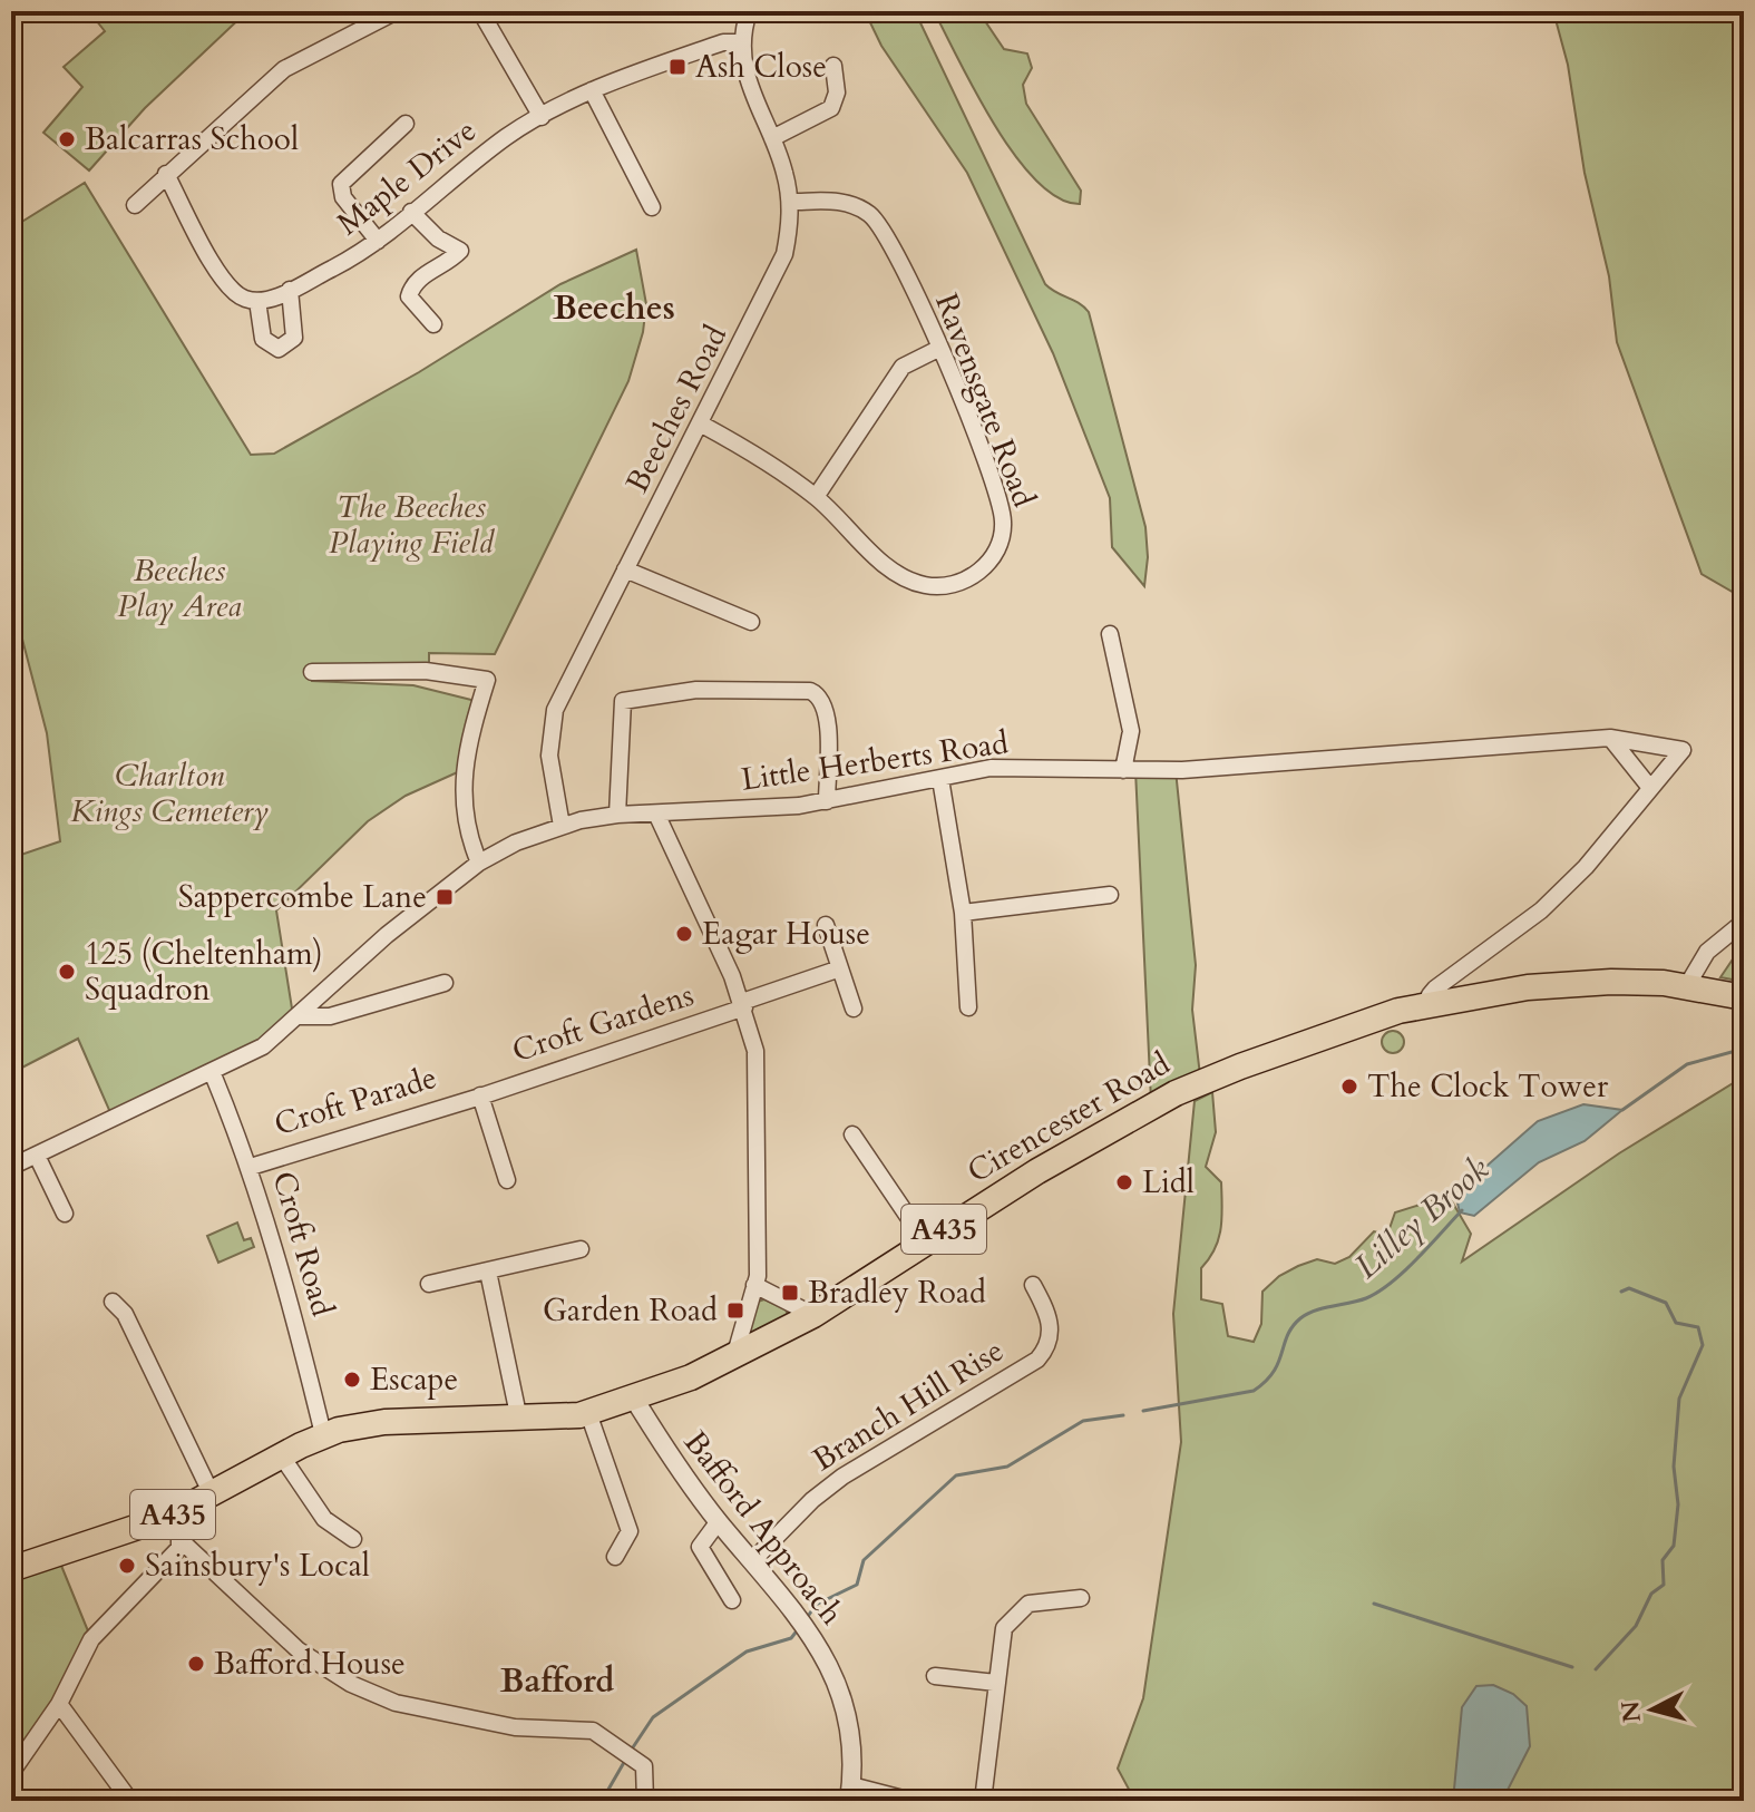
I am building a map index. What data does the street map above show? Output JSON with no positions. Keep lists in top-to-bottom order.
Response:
{
  "streets": {
    "main road": ["Cirencester Road", "A435"],
    "street": [
      "Maple Drive",
      "Ravensgate Road",
      "Beeches Road",
      "Little Herberts Road",
      "Croft Gardens",
      "Croft Road",
      "Branch Hill Rise",
      "Bafford Approach"
    ]
  },
  "crossings": [
    ["Maple Drive", "Beeches Road"],
    ["Ravensgate Road", "Beeches Road"],
    ["Beeches Road", "Little Herberts Road"],
    ["Little Herberts Road", "Croft Road"],
    ["Croft Gardens", "Croft Road"],
    ["Cirencester Road", "Croft Road"],
    ["Cirencester Road", "Bafford Approach"],
    ["Branch Hill Rise", "Bafford Approach"]
  ],
  "districts": ["Beeches", "Bafford"],
  "water": ["Lilley Brook"],
  "parks": ["The Beeches Playing Field", "Beeches Play Area", "Charlton Kings Cemetery"],
  "places": {
    "transit": [
      "Ash Close",
      "Sappercombe Lane",
      "Bradley Road",
      "Garden Road"
    ],
    "other": [
      "Balcarras School",
      "Eagar House",
      "125 (Cheltenham) Squadron",
      "The Clock Tower",
      "Lidl",
      "Escape",
      "Sainsbury's Local",
      "Bafford House"
    ]
  },
  "north": "left"
}
